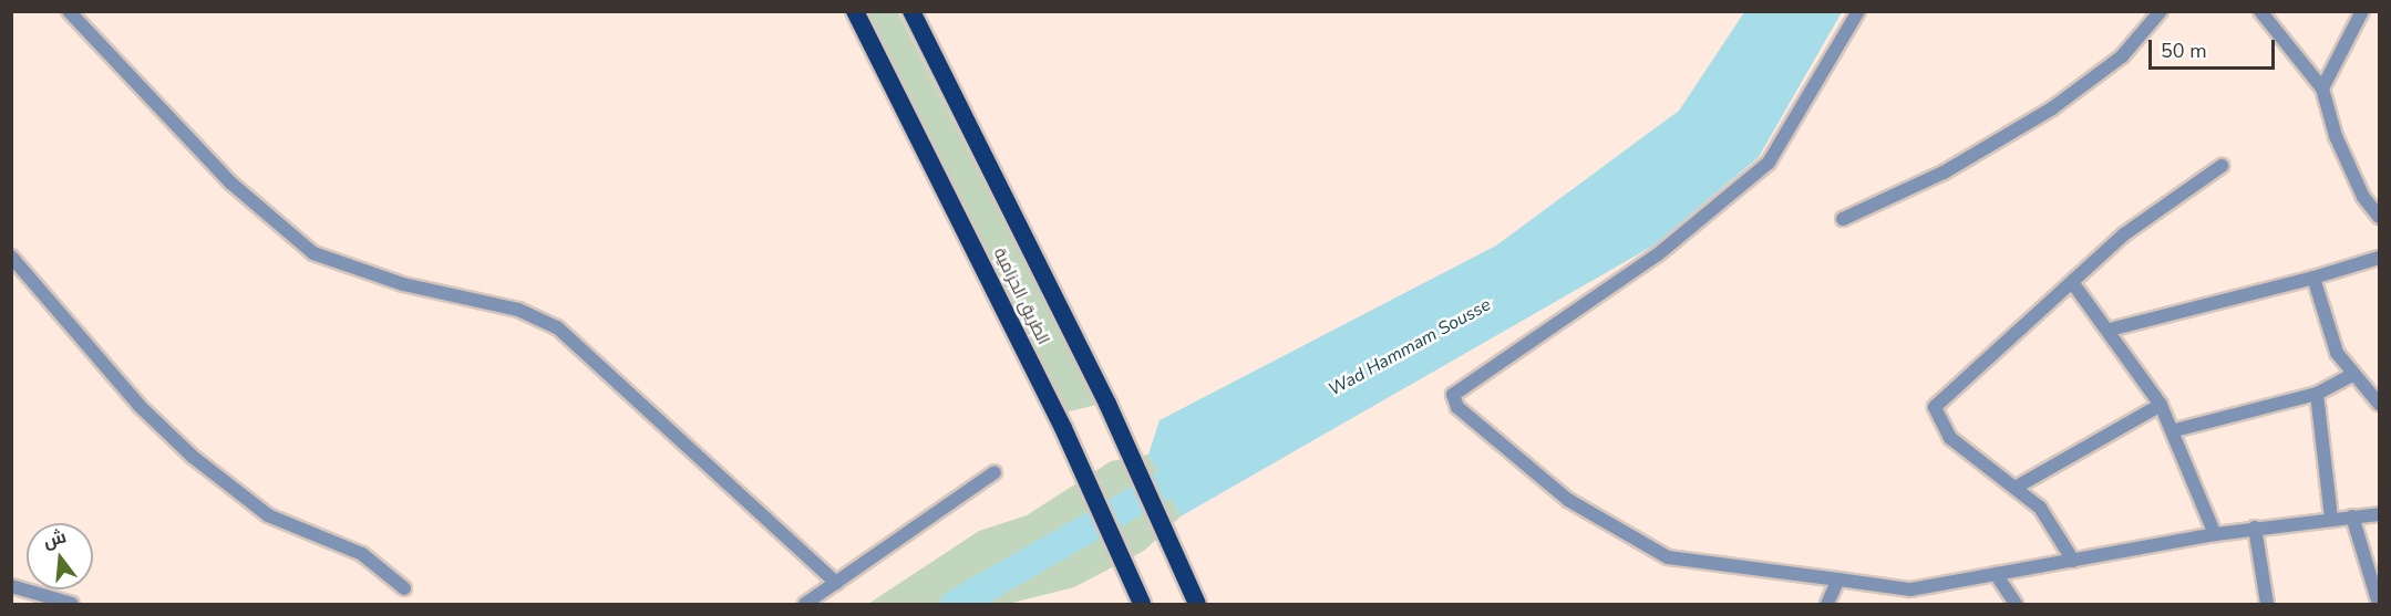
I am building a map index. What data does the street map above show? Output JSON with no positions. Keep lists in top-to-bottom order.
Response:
{
  "streets": {
    "highway": ["الطريق الحزامية"]
  },
  "water": ["Wad Hammam Sousse"],
  "scale_bar": "50 m",
  "north": "top"
}
